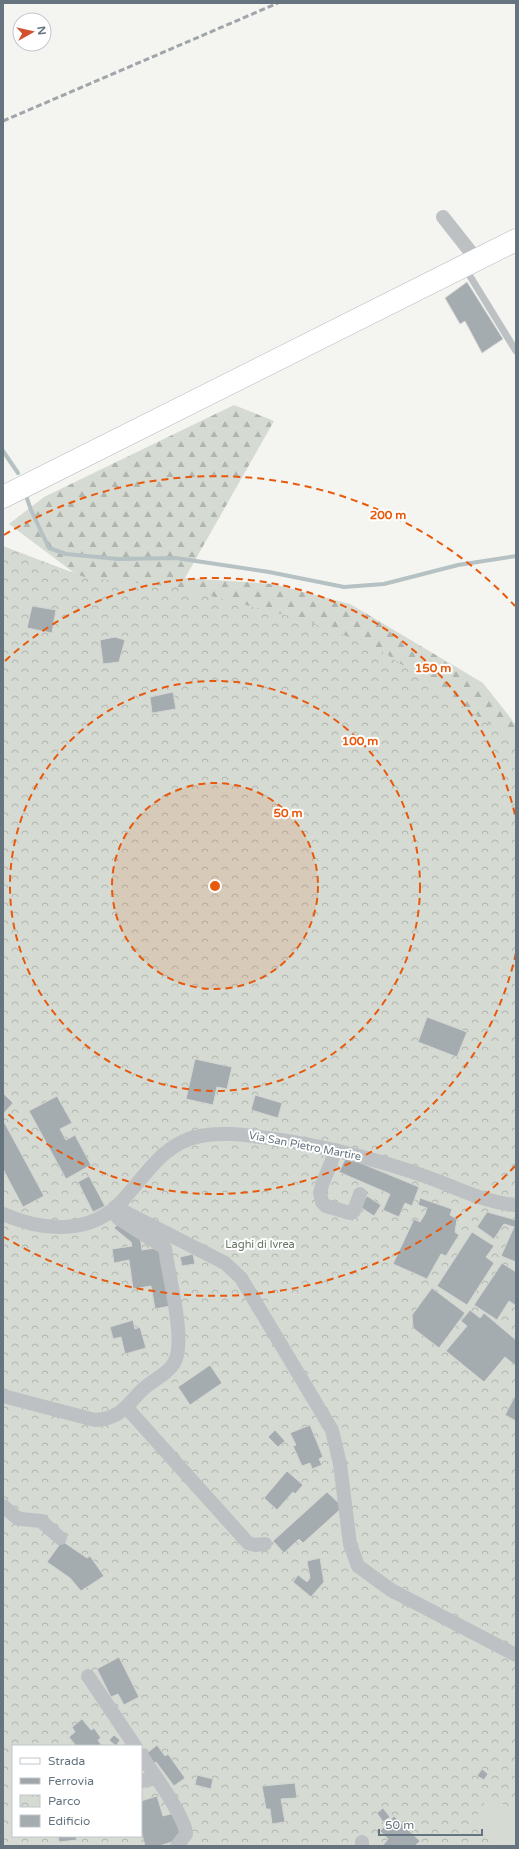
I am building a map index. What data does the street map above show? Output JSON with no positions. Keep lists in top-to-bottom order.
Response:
{
  "streets": {
    "street": ["Via San Pietro Martire"]
  },
  "parks": ["Laghi di Ivrea"],
  "legend": [
    "Strada",
    "Ferrovia",
    "Parco",
    "Edificio"
  ],
  "scale_bar": "50 m",
  "north": "right",
  "rings": [
    "200 m",
    "150 m",
    "100 m",
    "50 m"
  ]
}
